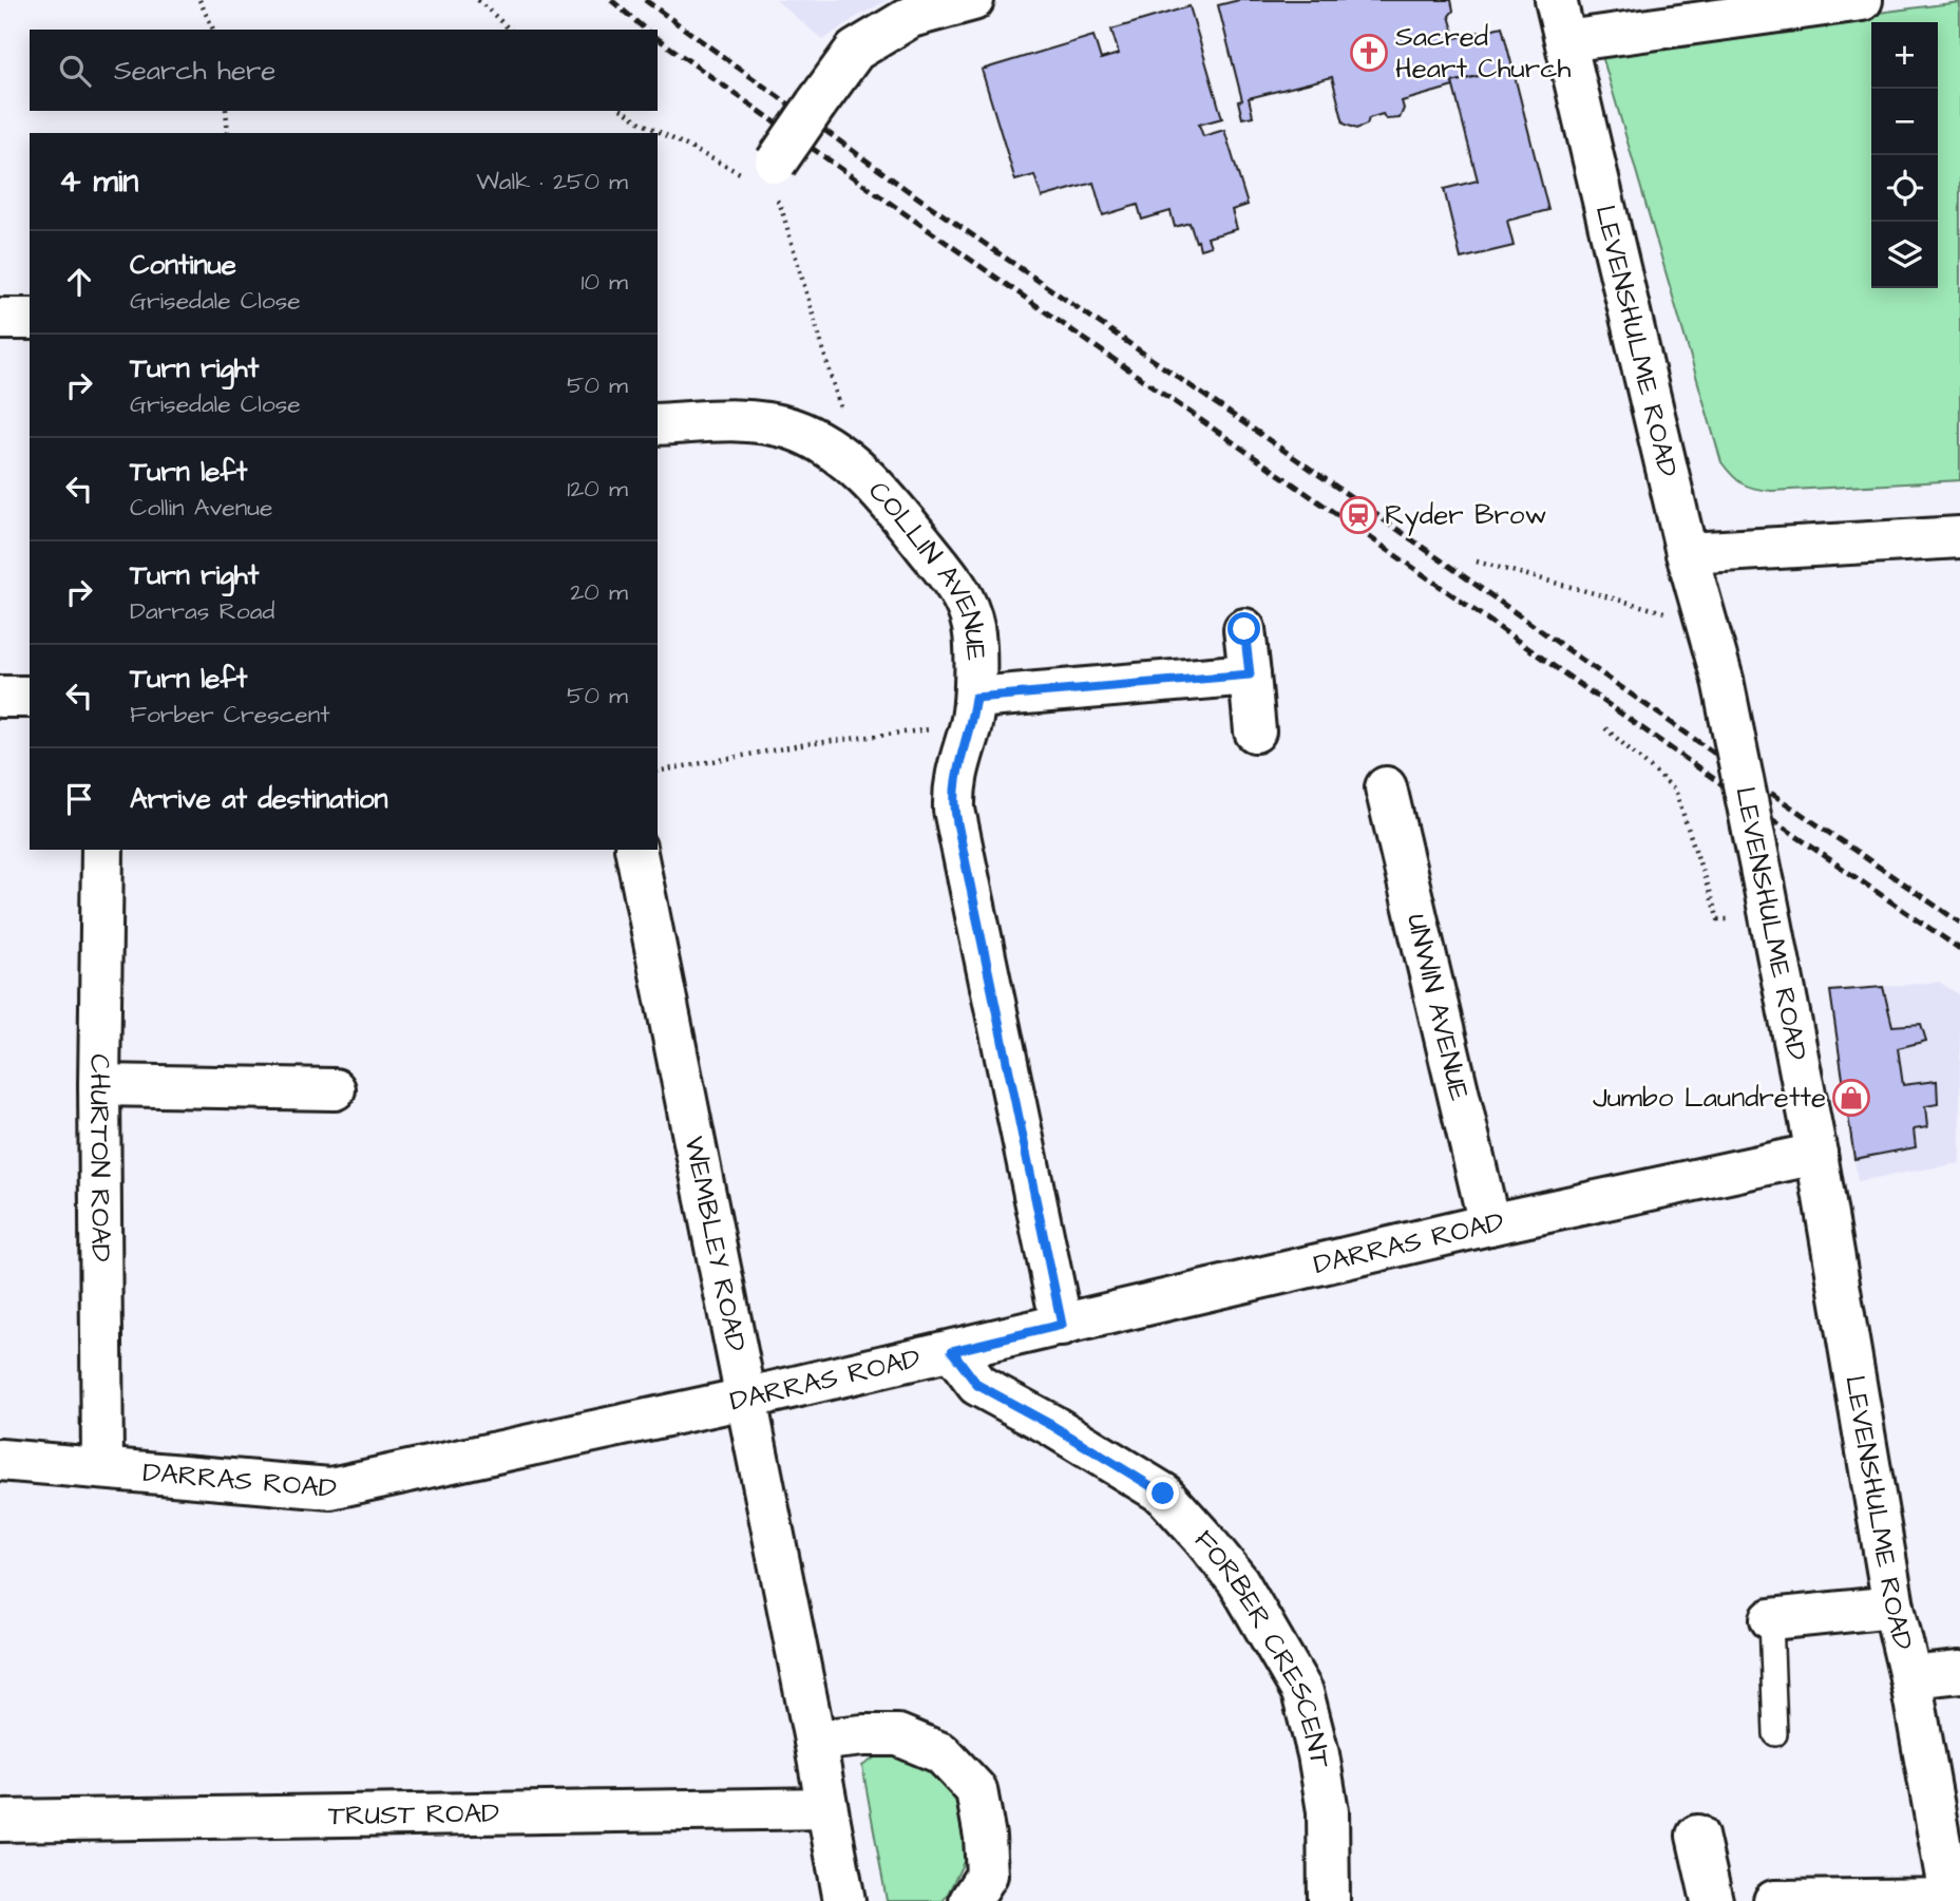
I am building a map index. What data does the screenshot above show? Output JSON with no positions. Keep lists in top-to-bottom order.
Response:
{
  "streets": {
    "street": [
      "LEVENSHULME ROAD",
      "COLLIN AVENUE",
      "UNWIN AVENUE",
      "CHURTON ROAD",
      "WEMBLEY ROAD",
      "DARRAS ROAD",
      "FORBER CRESCENT",
      "TRUST ROAD"
    ]
  },
  "crossings": [
    ["LEVENSHULME ROAD", "DARRAS ROAD"],
    ["COLLIN AVENUE", "DARRAS ROAD"],
    ["UNWIN AVENUE", "DARRAS ROAD"],
    ["CHURTON ROAD", "DARRAS ROAD"],
    ["WEMBLEY ROAD", "DARRAS ROAD"],
    ["WEMBLEY ROAD", "TRUST ROAD"],
    ["DARRAS ROAD", "FORBER CRESCENT"]
  ],
  "places": {
    "church": ["Sacred Heart Church"],
    "station": ["Ryder Brow"],
    "shop": ["Jumbo Laundrette"]
  },
  "page": {
    "map_buttons": ["+", "−"],
    "search": "Search here",
    "heading": ["4 min", "Walk · 250 m"],
    "list": [
      ["Continue", "Grisedale Close", "10 m"],
      ["Turn right", "Grisedale Close", "50 m"],
      ["Turn left", "Collin Avenue", "120 m"],
      ["Turn right", "Darras Road", "20 m"],
      ["Turn left", "Forber Crescent", "50 m"],
      "Arrive at destination"
    ]
  }
}
